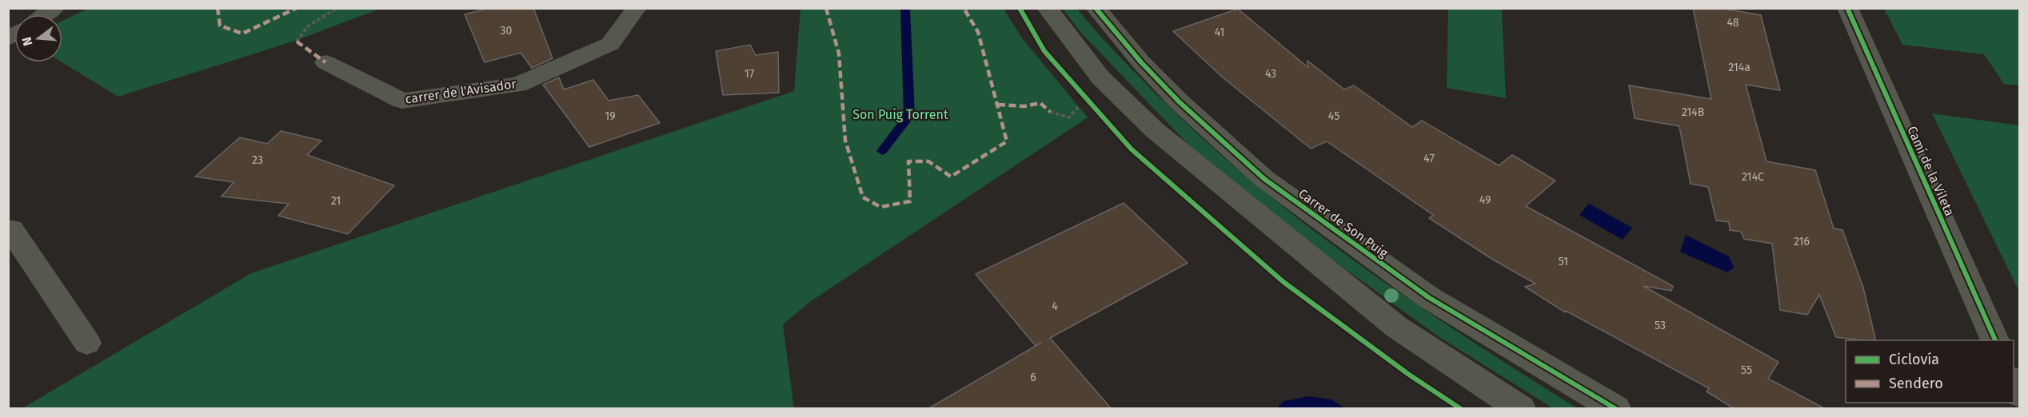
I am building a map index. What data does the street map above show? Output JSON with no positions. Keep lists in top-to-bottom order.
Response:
{
  "streets": {
    "street": ["carrer de l'Avisador", "Camí de la Vileta", "Carrer de Son Puig"]
  },
  "parks": ["Son Puig Torrent"],
  "house_numbers": [
    "48",
    "30",
    "41",
    "214a",
    "17",
    "43",
    "214B",
    "19",
    "45",
    "47",
    "23",
    "214C",
    "49",
    "21",
    "216",
    "51",
    "4",
    "53",
    "55",
    "6"
  ],
  "legend": ["Ciclovía", "Sendero"],
  "north": "left"
}
